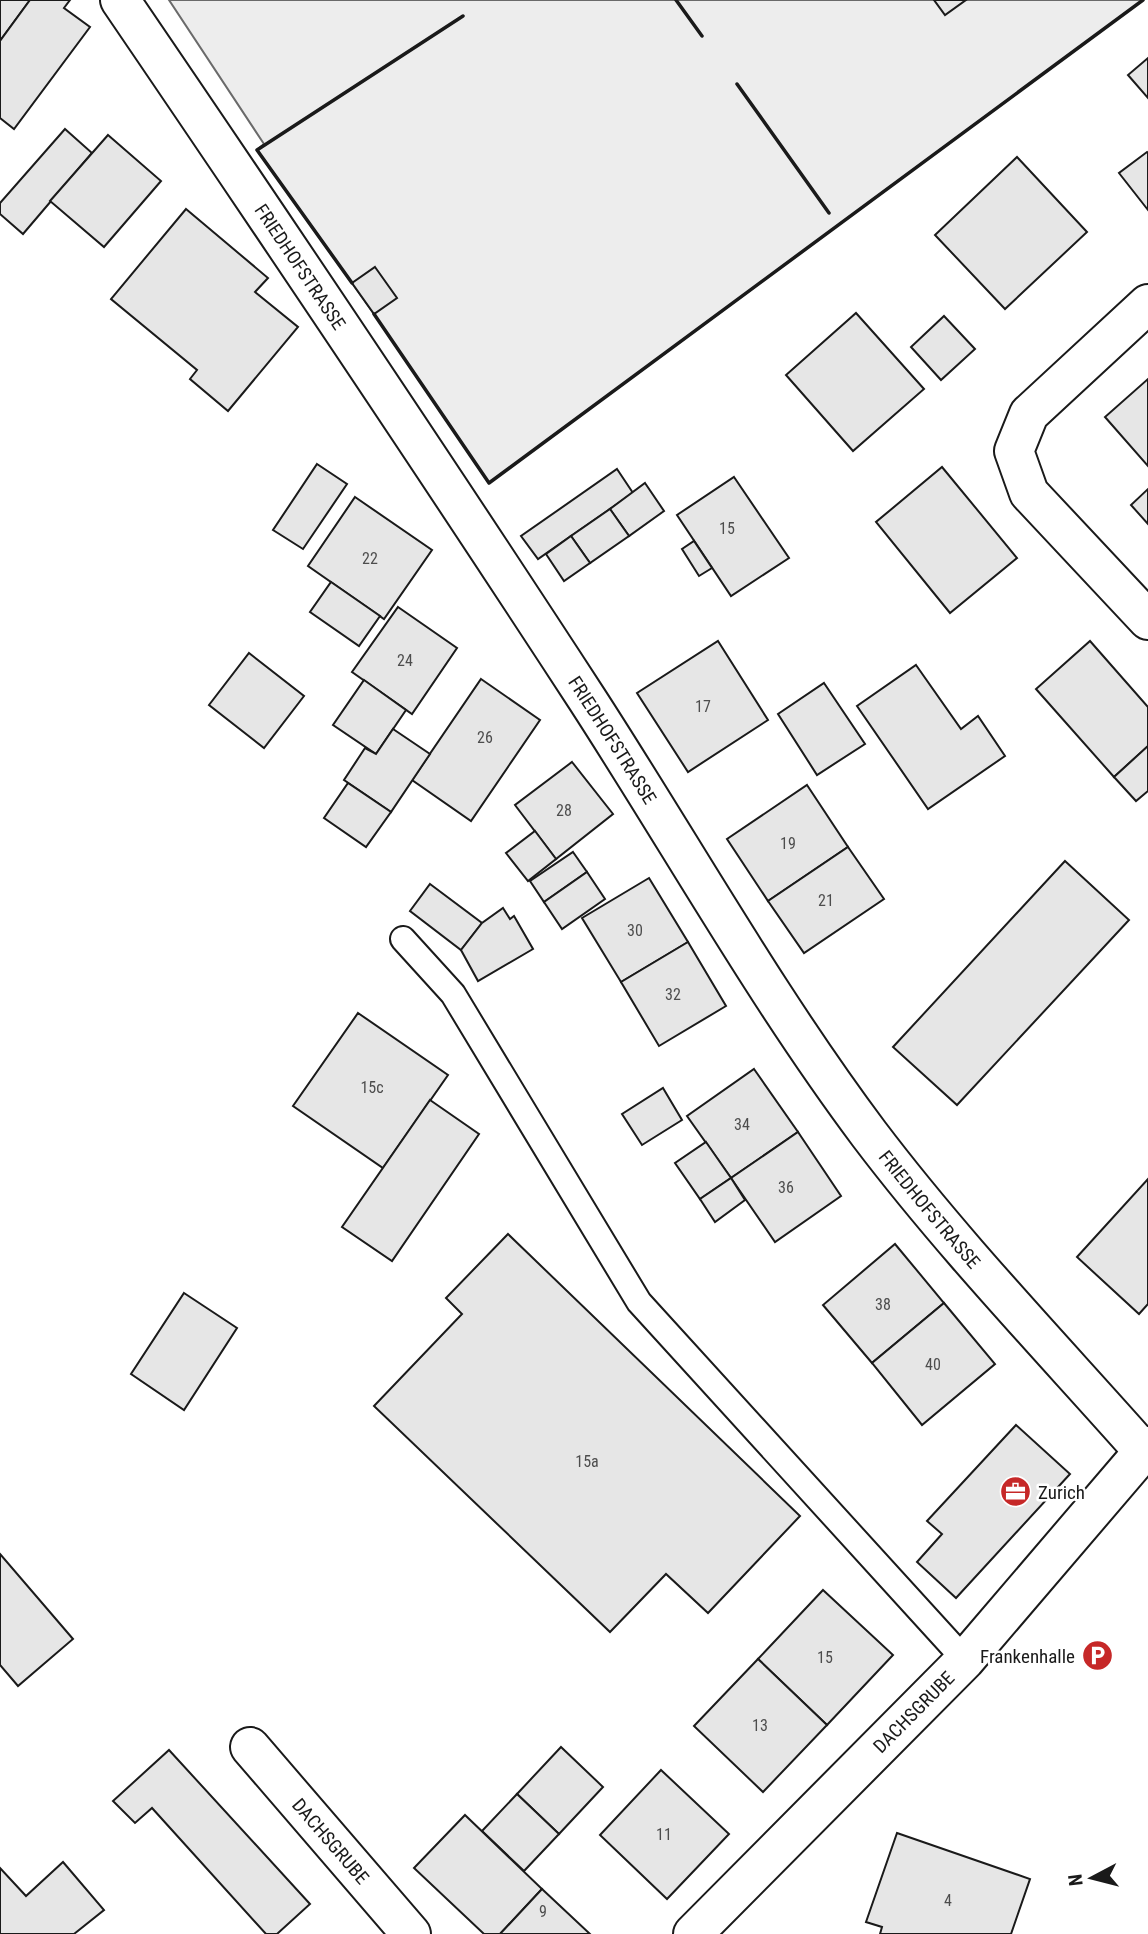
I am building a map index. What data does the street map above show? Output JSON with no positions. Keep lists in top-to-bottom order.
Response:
{
  "streets": {
    "street": ["FRIEDHOFSTRASSE", "DACHSGRUBE"]
  },
  "crossings": [
    ["FRIEDHOFSTRASSE", "DACHSGRUBE"]
  ],
  "places": {
    "office": ["Zurich"],
    "parking": ["Frankenhalle"]
  },
  "house_numbers": [
    "15",
    "22",
    "24",
    "17",
    "26",
    "28",
    "19",
    "21",
    "30",
    "32",
    "15c",
    "34",
    "36",
    "38",
    "40",
    "15a",
    "15",
    "13",
    "11",
    "4",
    "9"
  ],
  "north": "left"
}
